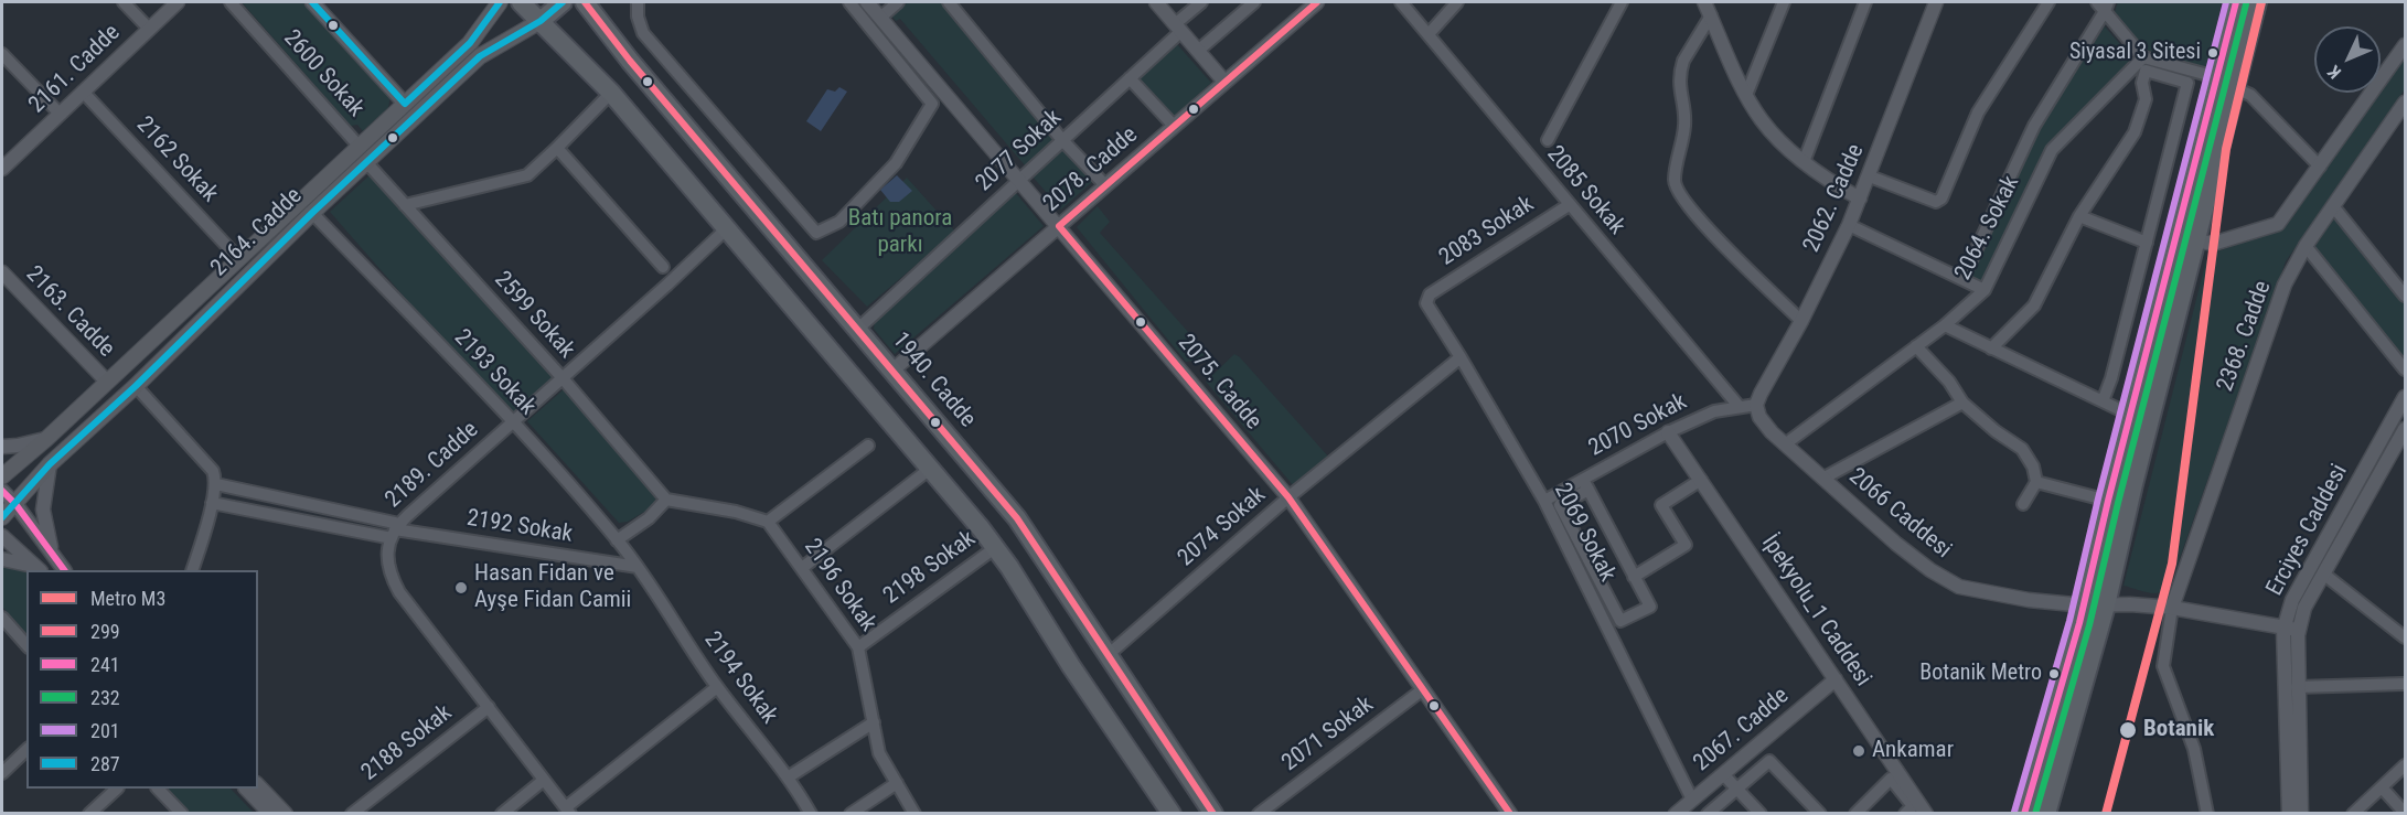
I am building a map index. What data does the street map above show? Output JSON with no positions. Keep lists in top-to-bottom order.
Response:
{
  "streets": {
    "main road": ["2164. Cadde", "1940. Cadde"],
    "street": [
      "2161. Cadde",
      "2600 Sokak",
      "2077 Sokak",
      "2162 Sokak",
      "2078. Cadde",
      "2085 Sokak",
      "2062. Cadde",
      "2064. Sokak",
      "2083 Sokak",
      "2163. Cadde",
      "2599 Sokak",
      "2368. Cadde",
      "2193 Sokak",
      "2075. Cadde",
      "2070 Sokak",
      "2189. Cadde",
      "2066 Caddesi",
      "2192 Sokak",
      "2074 Sokak",
      "Erciyes Caddesi",
      "2069 Sokak",
      "2198 Sokak",
      "2196 Sokak",
      "İpekyolu_1 Caddesi",
      "2194 Sokak",
      "2067. Cadde",
      "2071 Sokak",
      "2188 Sokak"
    ]
  },
  "crossings": [
    ["2161. Cadde", "2162 Sokak"],
    ["2600 Sokak", "2164. Cadde"],
    ["2077 Sokak", "1940. Cadde"],
    ["2077 Sokak", "2075. Cadde"],
    ["2162 Sokak", "2164. Cadde"],
    ["2078. Cadde", "1940. Cadde"],
    ["2078. Cadde", "2075. Cadde"],
    ["2085 Sokak", "2083 Sokak"],
    ["2085 Sokak", "2070 Sokak"],
    ["2062. Cadde", "2070 Sokak"],
    ["2062. Cadde", "2066 Caddesi"],
    ["2064. Sokak", "2066 Caddesi"],
    ["2083 Sokak", "2069 Sokak"],
    ["2164. Cadde", "2163. Cadde"],
    ["2164. Cadde", "2599 Sokak"],
    ["2164. Cadde", "2193 Sokak"],
    ["2599 Sokak", "2189. Cadde"],
    ["2368. Cadde", "2066 Caddesi"],
    ["2193 Sokak", "2189. Cadde"],
    ["2193 Sokak", "2192 Sokak"],
    ["2193 Sokak", "2194 Sokak"],
    ["1940. Cadde", "2074 Sokak"],
    ["2075. Cadde", "2074 Sokak"],
    ["2075. Cadde", "2071 Sokak"],
    ["2070 Sokak", "2066 Caddesi"],
    ["2070 Sokak", "2069 Sokak"],
    ["2070 Sokak", "İpekyolu_1 Caddesi"],
    ["2189. Cadde", "2192 Sokak"],
    ["2189. Cadde", "2188 Sokak"],
    ["2066 Caddesi", "Erciyes Caddesi"],
    ["2192 Sokak", "2194 Sokak"],
    ["2074 Sokak", "2069 Sokak"],
    ["2069 Sokak", "2067. Cadde"],
    ["2198 Sokak", "2196 Sokak"],
    ["İpekyolu_1 Caddesi", "2067. Cadde"]
  ],
  "parks": ["Batı panora parkı"],
  "places": [
    "Siyasal 3 Sitesi",
    "Hasan Fidan ve Ayşe Fidan Camii",
    "Botanik Metro",
    "Botanik",
    "Ankamar"
  ],
  "lines": [
    "metro line M3",
    "transit line 299",
    "transit line 241",
    "transit line 201",
    "transit line 287",
    "transit line 232"
  ],
  "legend": [
    "Metro M3",
    "299",
    "241",
    "232",
    "201",
    "287"
  ],
  "north": "bottom left"
}
